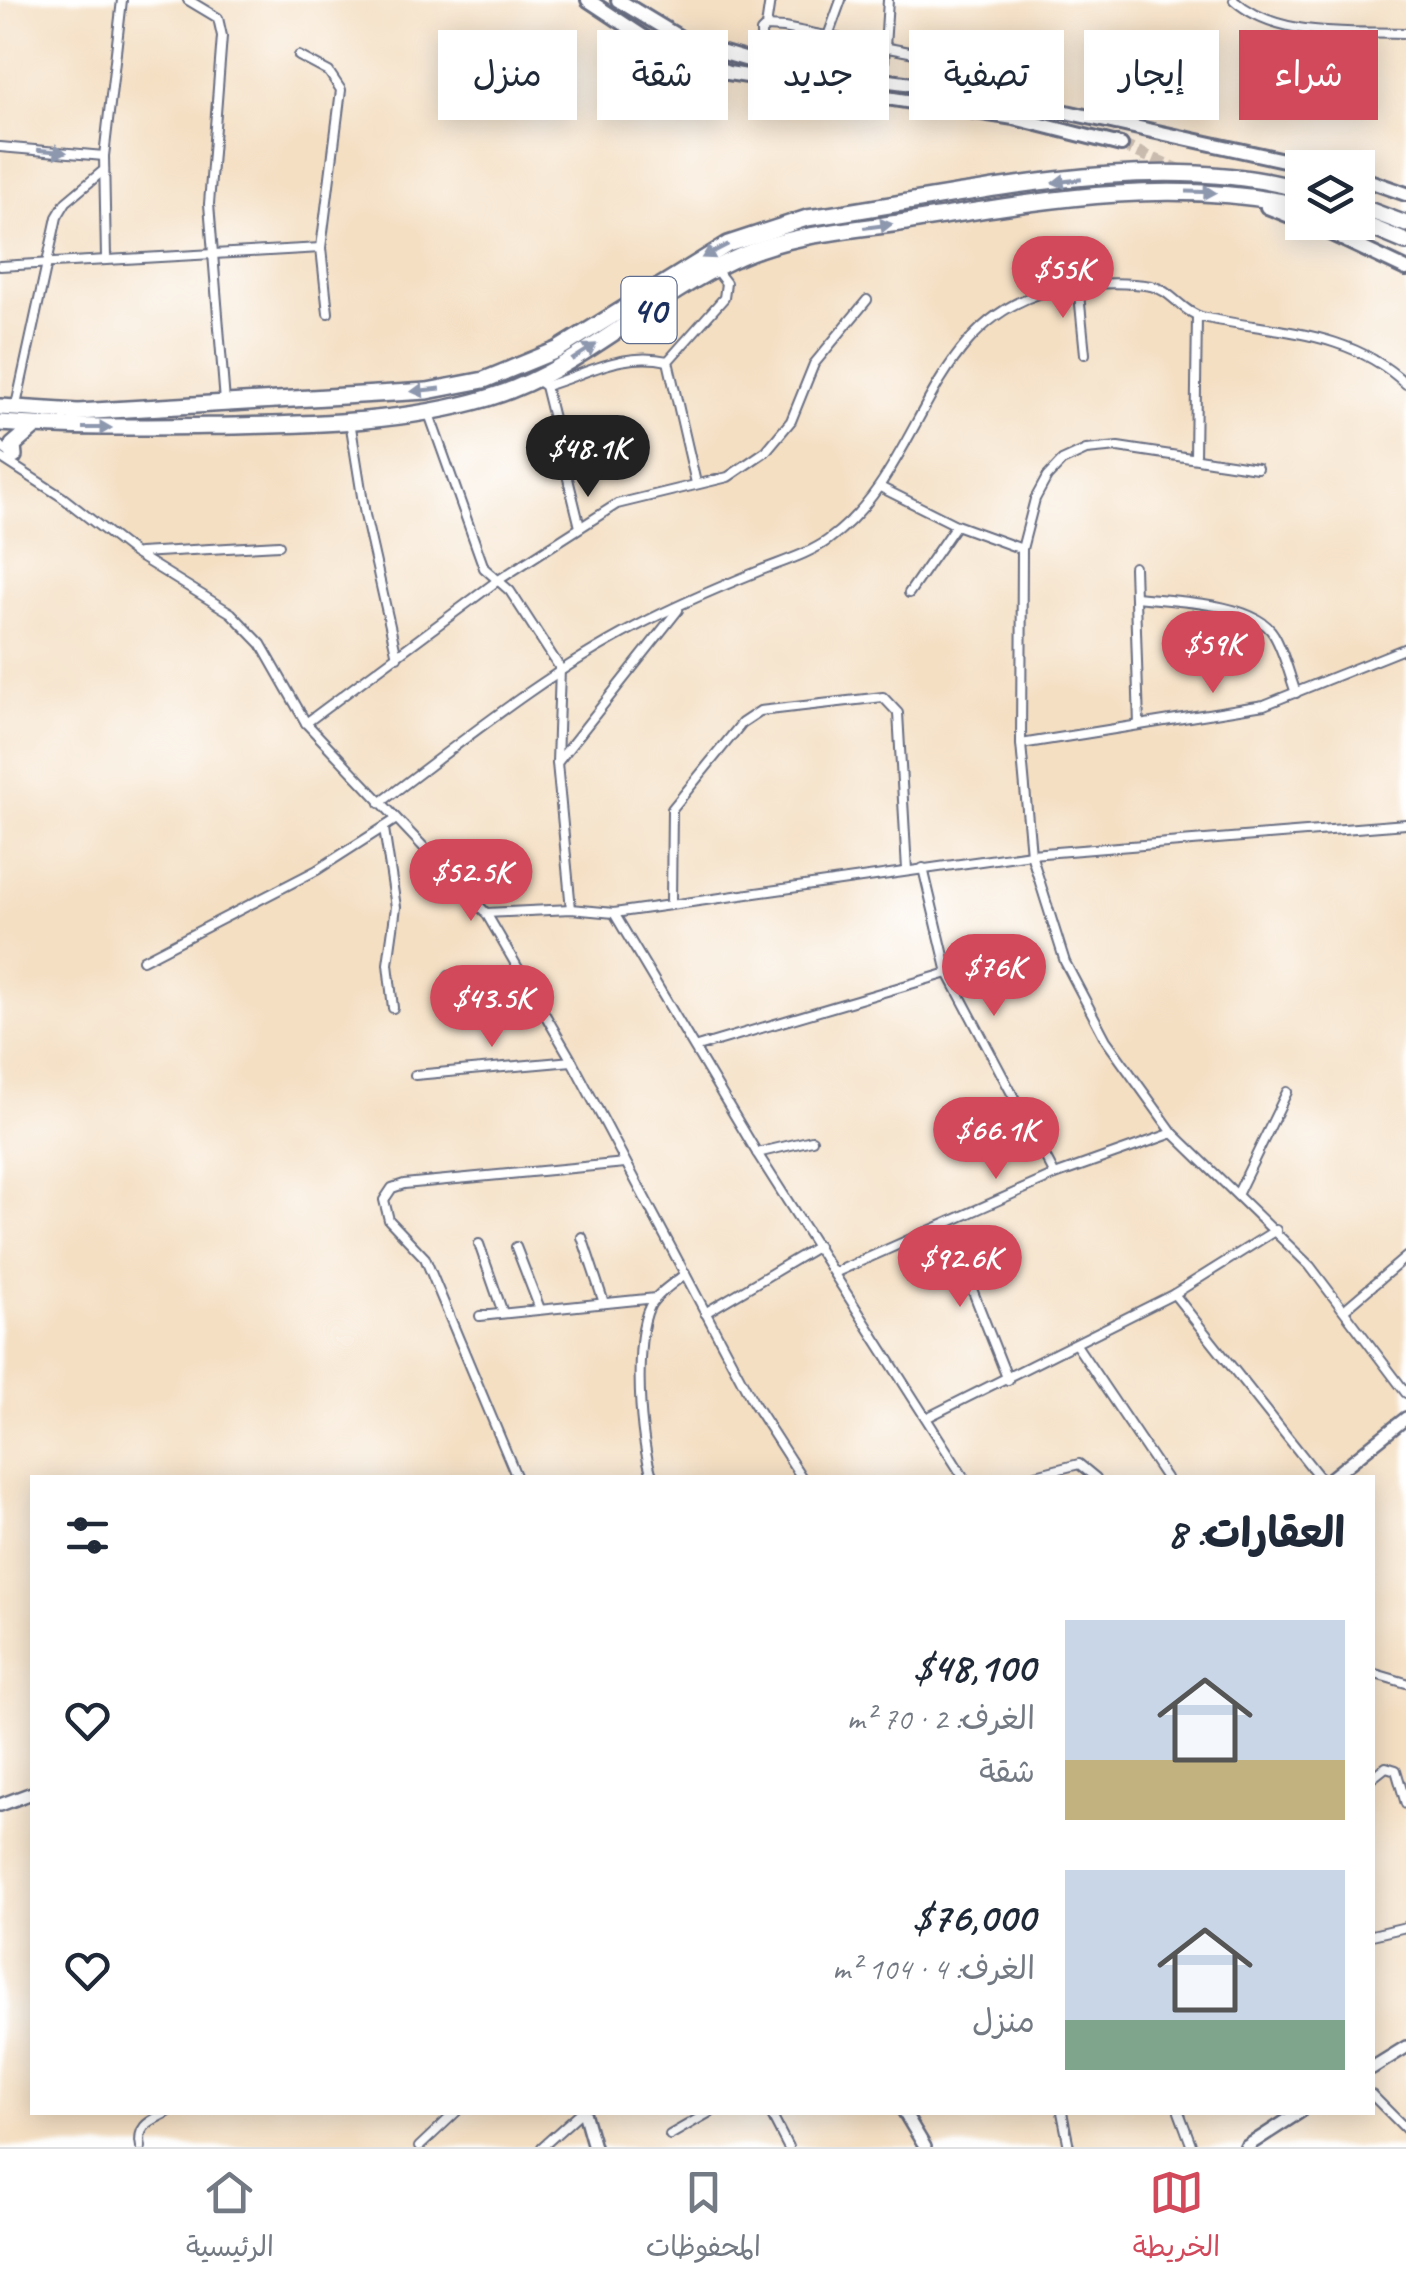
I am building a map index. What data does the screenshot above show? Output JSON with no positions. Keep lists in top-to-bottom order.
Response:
{
  "streets": {
    "highway": ["40"]
  },
  "page": {
    "chip": [
      "شراء",
      "إيجار",
      "تصفية",
      "جديد",
      "شقة",
      "منزل"
    ],
    "price": [
      "$55K",
      "$48.1K",
      "$59K",
      "$52.5K",
      "$76K",
      "$43.5K",
      "$66.1K",
      "$92.6K"
    ],
    "heading": "العقارات: 8",
    "list": [
      {
        "name": "$48,100",
        "note": "الغرف: 2 · 70 m² · شقة"
      },
      {
        "name": "$76,000",
        "note": "الغرف: 4 · 104 m² · منزل"
      }
    ],
    "tabs": ["الخريطة", "المحفوظات", "الرئيسية"]
  }
}
